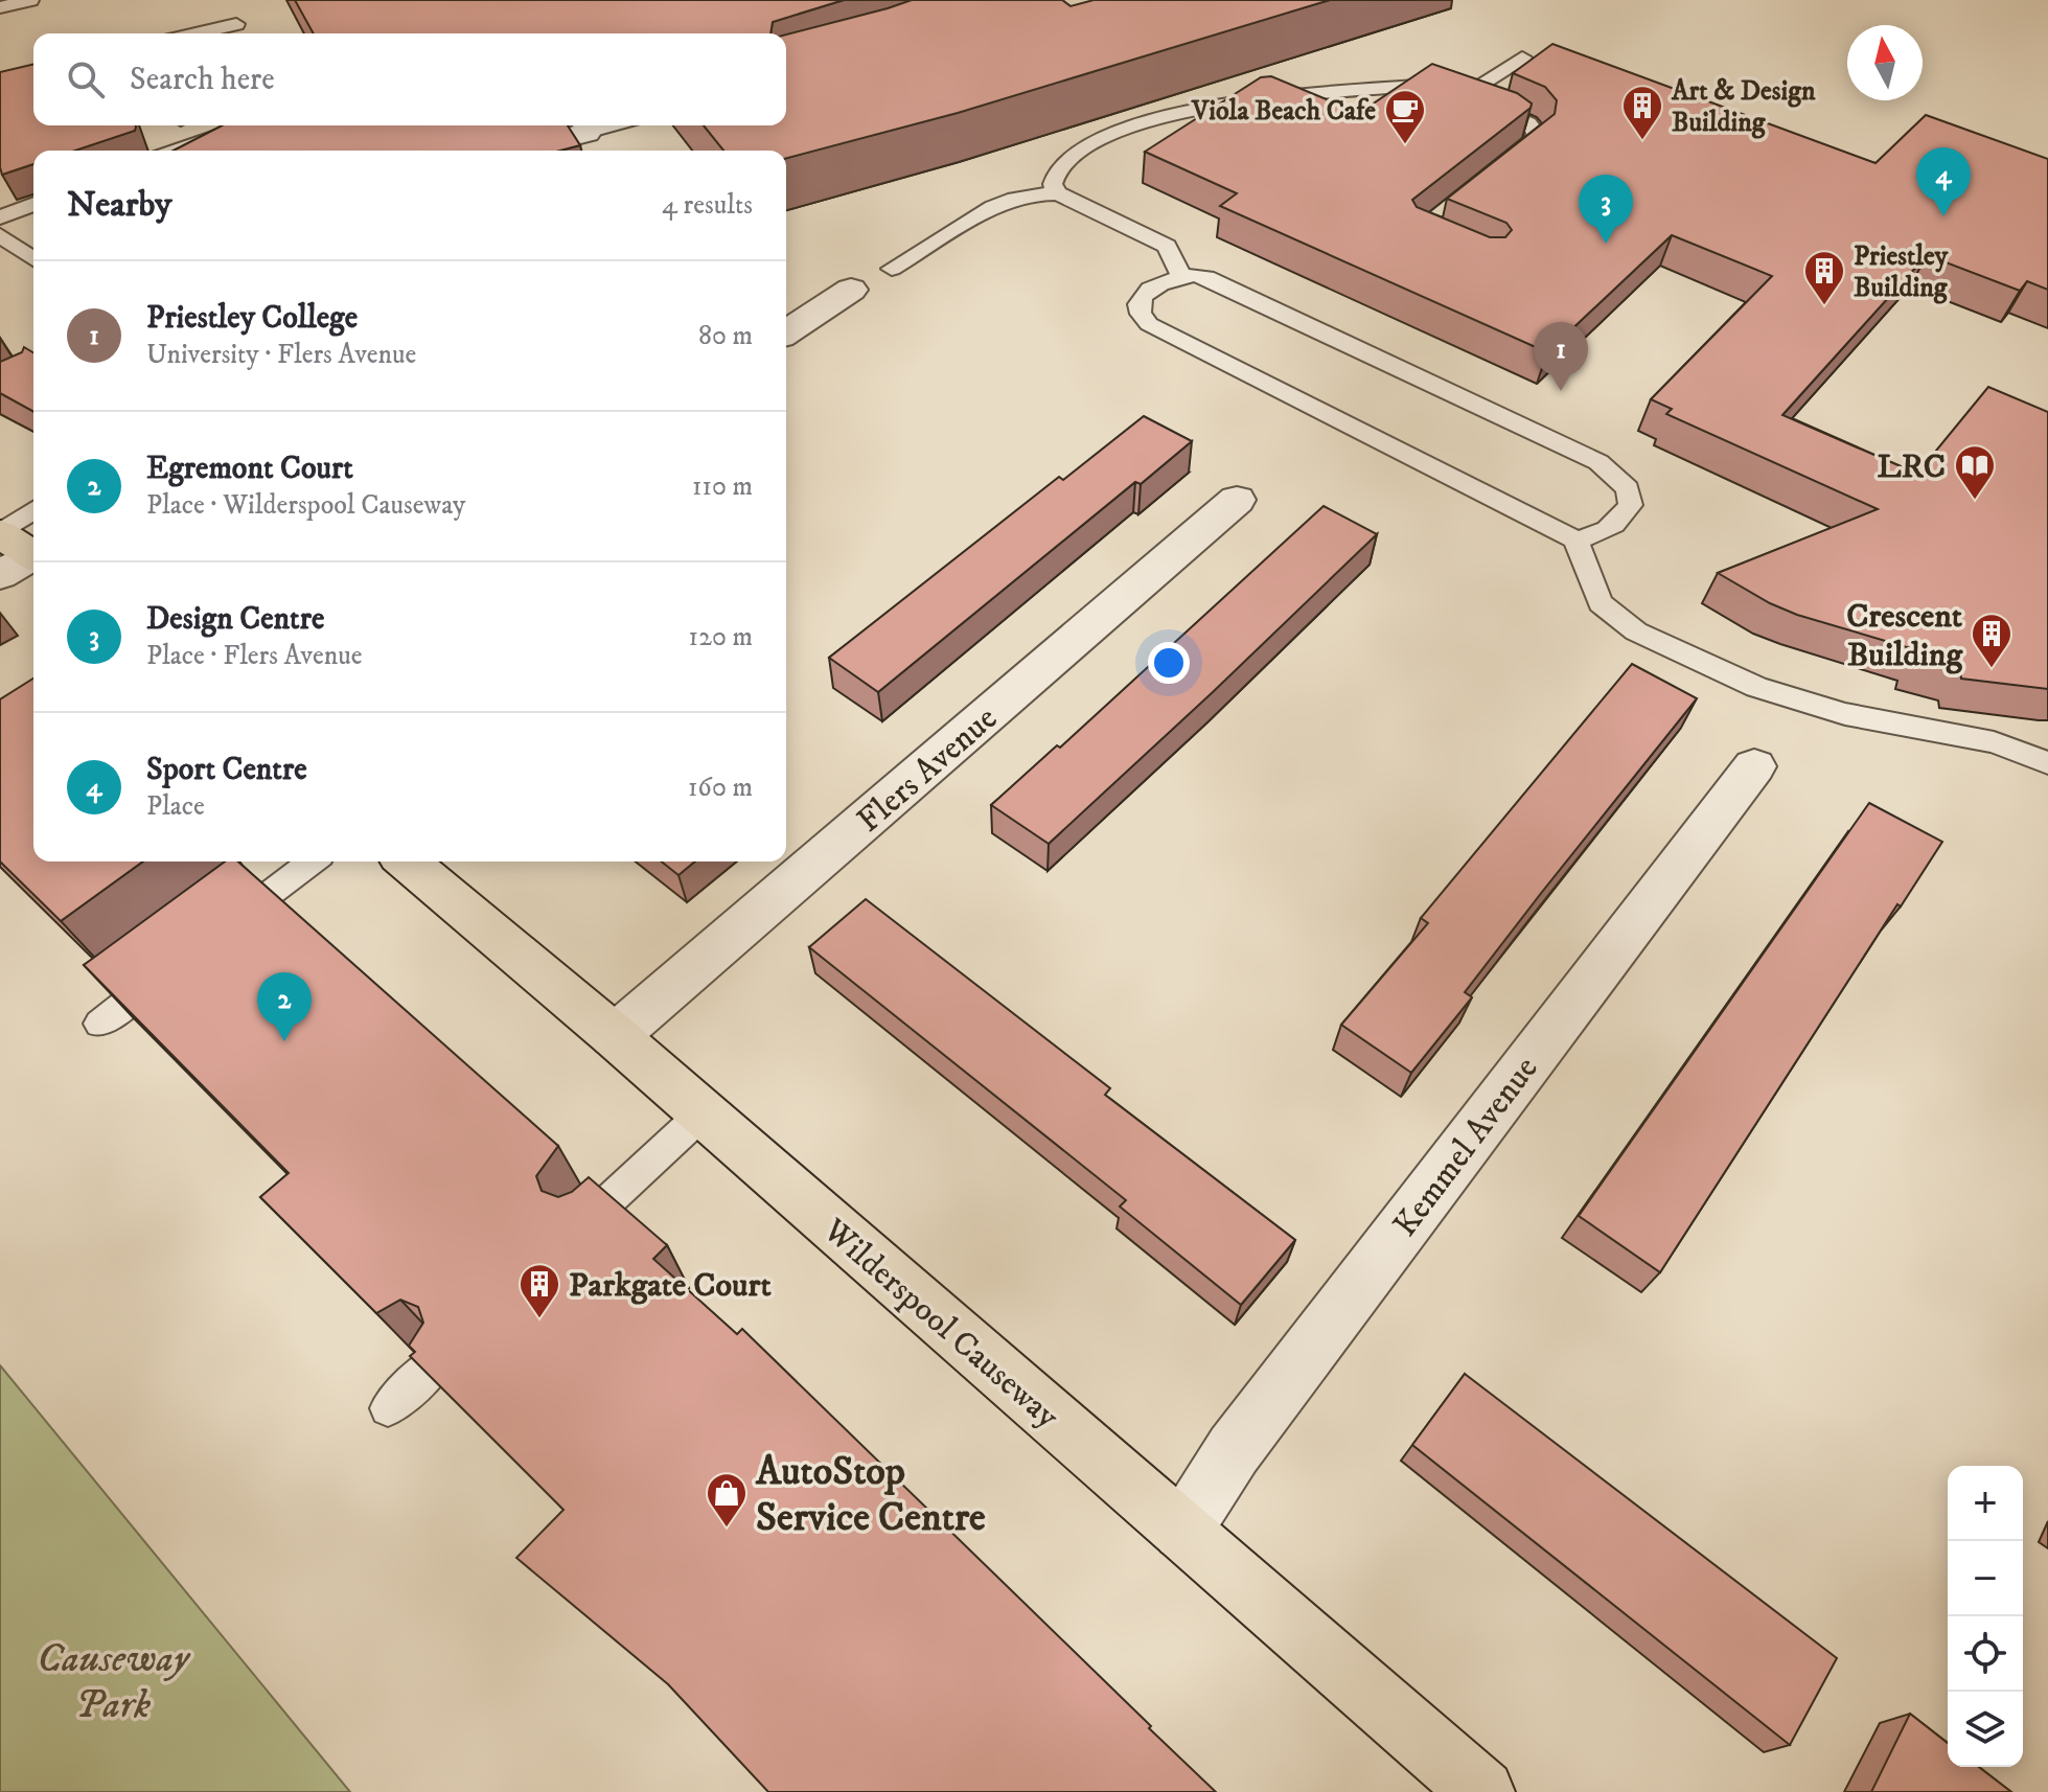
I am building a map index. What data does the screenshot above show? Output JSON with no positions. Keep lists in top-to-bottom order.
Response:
{
  "streets": {
    "highway": ["Wilderspool Causeway"],
    "street": ["Flers Avenue", "Kemmel Avenue"]
  },
  "crossings": [
    ["Flers Avenue", "Wilderspool Causeway"],
    ["Kemmel Avenue", "Wilderspool Causeway"]
  ],
  "parks": ["Causeway Park"],
  "places": {
    "building": [
      "Art & Design Building",
      "Priestley Building",
      "Crescent Building",
      "Parkgate Court"
    ],
    "cafe": ["Viola Beach Cafe"],
    "library": ["LRC"],
    "shop": ["AutoStop Service Centre"]
  },
  "north": "top",
  "page": {
    "search": "Search here",
    "pins": [
      "4",
      "3",
      "1",
      "2"
    ],
    "heading": ["Nearby", "4 results"],
    "list": [
      {
        "mark": "1",
        "name": "Priestley College",
        "note": "University · Flers Avenue",
        "value": "80 m"
      },
      {
        "mark": "2",
        "name": "Egremont Court",
        "note": "Place · Wilderspool Causeway",
        "value": "110 m"
      },
      {
        "mark": "3",
        "name": "Design Centre",
        "note": "Place · Flers Avenue",
        "value": "120 m"
      },
      {
        "mark": "4",
        "name": "Sport Centre",
        "note": "Place",
        "value": "160 m"
      }
    ],
    "map_buttons": ["+", "−"]
  }
}
